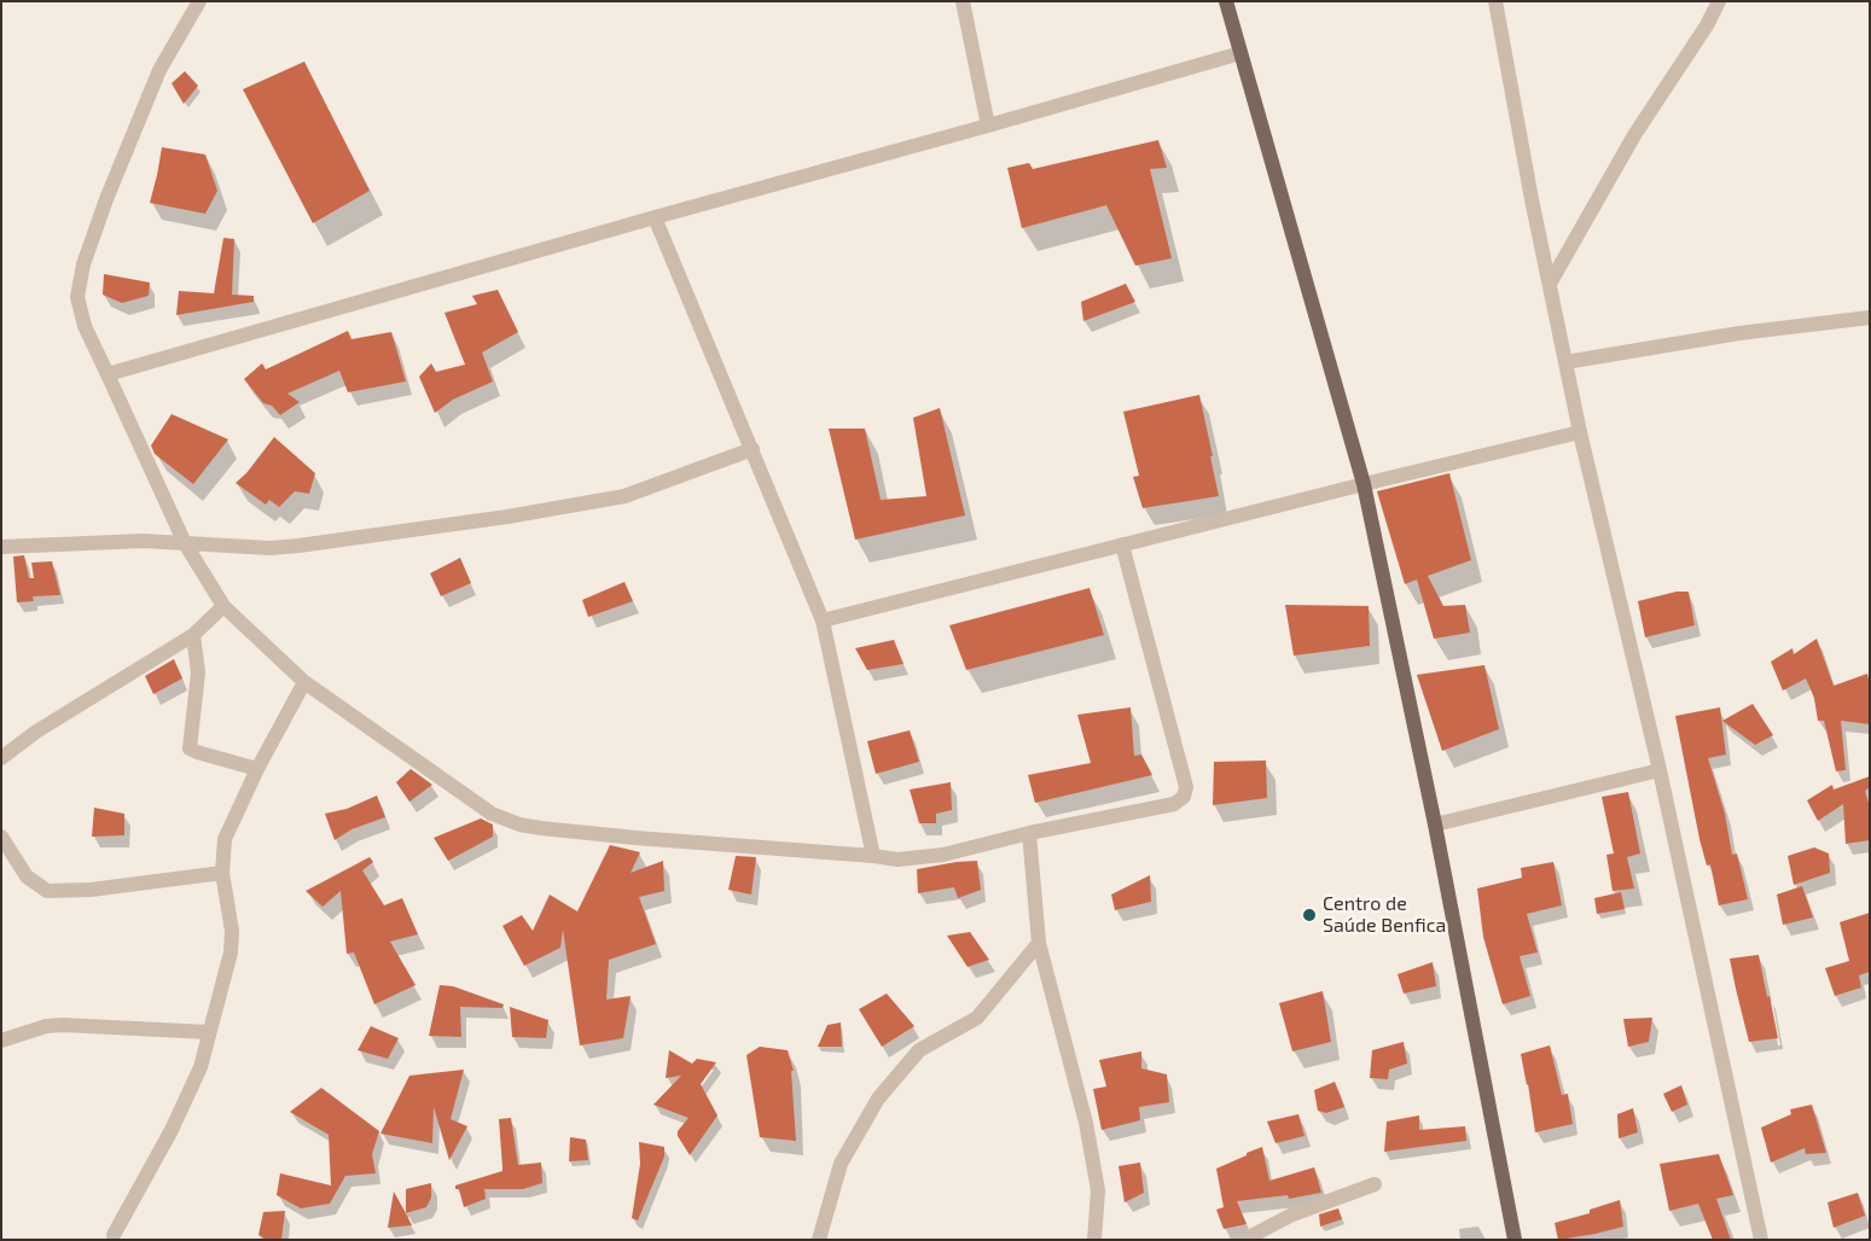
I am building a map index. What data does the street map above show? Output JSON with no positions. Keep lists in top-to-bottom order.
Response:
{
  "places": ["Centro de Saúde Benfica"]
}
